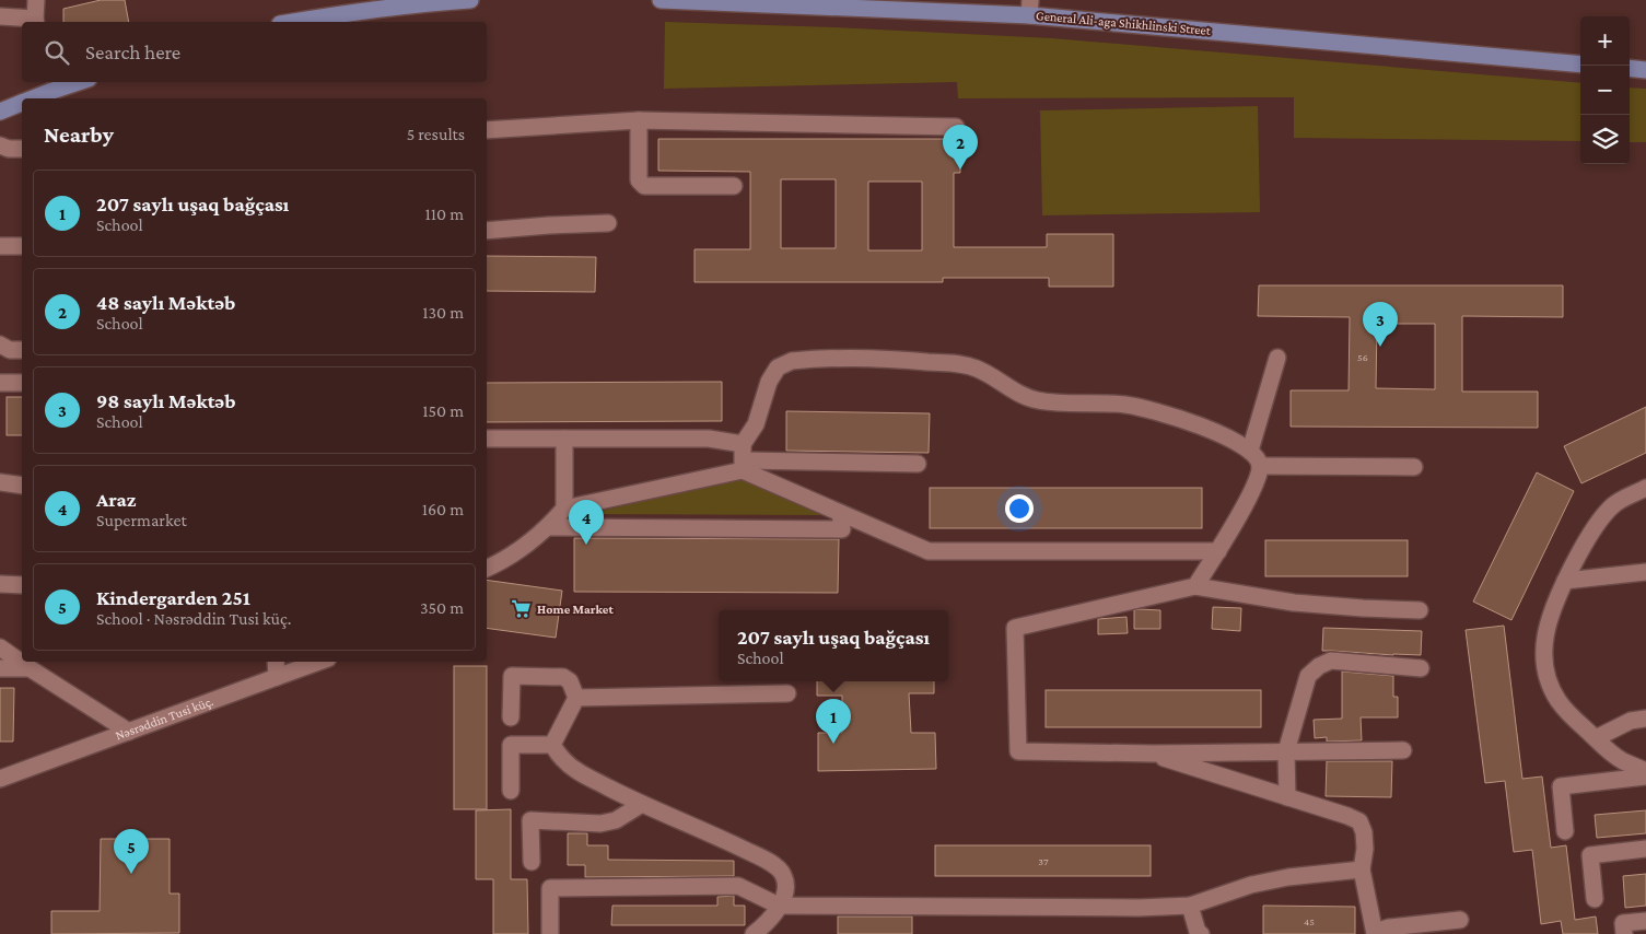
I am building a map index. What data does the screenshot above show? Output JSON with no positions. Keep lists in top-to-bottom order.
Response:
{
  "streets": {
    "main road": ["General Ali-aga Shikhlinski Street"],
    "street": ["Nəsrəddin Tusi küç."]
  },
  "places": {
    "supermarket": ["Home Market"]
  },
  "house_numbers": ["56", "37", "45"],
  "page": {
    "map_buttons": ["+", "−"],
    "search": "Search here",
    "heading": ["Nearby", "5 results"],
    "pins": [
      "2",
      "3",
      "4",
      "1",
      "5"
    ],
    "list": [
      {
        "mark": "1",
        "name": "207 saylı uşaq bağçası",
        "note": "School",
        "value": "110 m"
      },
      {
        "mark": "2",
        "name": "48 saylı Məktəb",
        "note": "School",
        "value": "130 m"
      },
      {
        "mark": "3",
        "name": "98 saylı Məktəb",
        "note": "School",
        "value": "150 m"
      },
      {
        "mark": "4",
        "name": "Araz",
        "note": "Supermarket",
        "value": "160 m"
      },
      {
        "mark": "5",
        "name": "Kindergarden 251",
        "note": "School · Nəsrəddin Tusi küç.",
        "value": "350 m"
      }
    ],
    "popup": ["207 saylı uşaq bağçası", "School"]
  }
}
